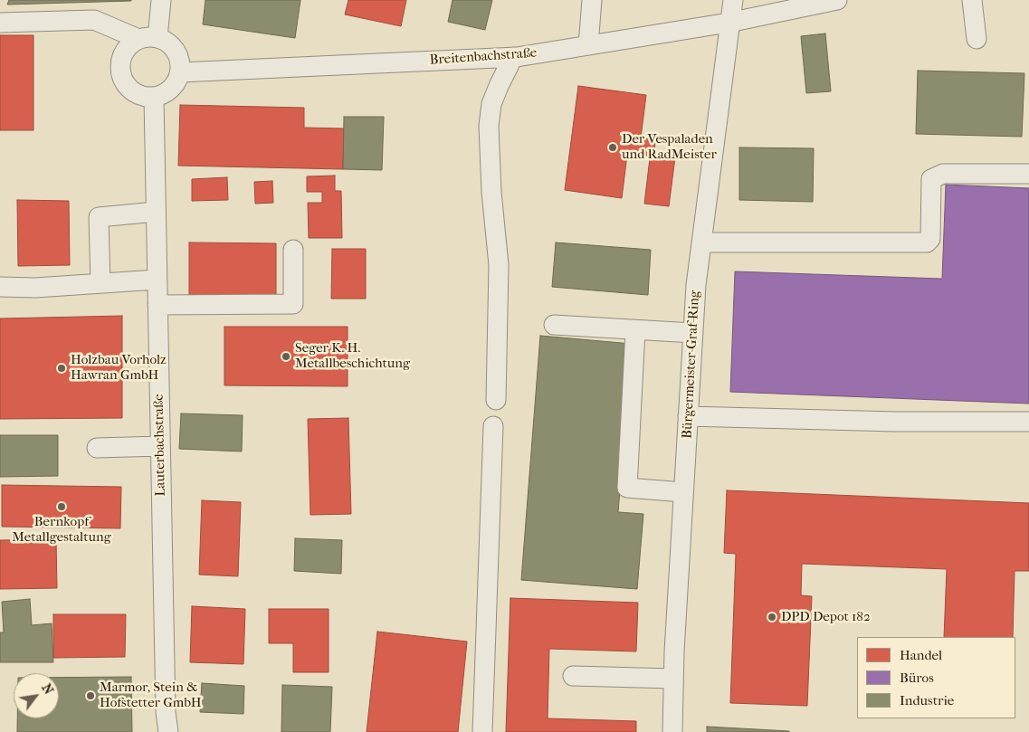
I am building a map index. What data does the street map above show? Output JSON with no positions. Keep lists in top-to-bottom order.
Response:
{
  "streets": {
    "street": ["Breitenbachstraße", "Bürgermeister-Graf-Ring", "Lauterbachstraße"]
  },
  "crossings": [
    ["Breitenbachstraße", "Bürgermeister-Graf-Ring"],
    ["Breitenbachstraße", "Lauterbachstraße"]
  ],
  "places": [
    "Der Vespaladen und RadMeister",
    "Seger K. H. Metallbeschichtung",
    "Holzbau Vorholz Hawran GmbH",
    "Bernkopf Metallgestaltung",
    "DPD Depot 182",
    "Marmor, Stein & Hofstetter GmbH"
  ],
  "legend": ["Handel", "Büros", "Industrie"],
  "north": "top right"
}
